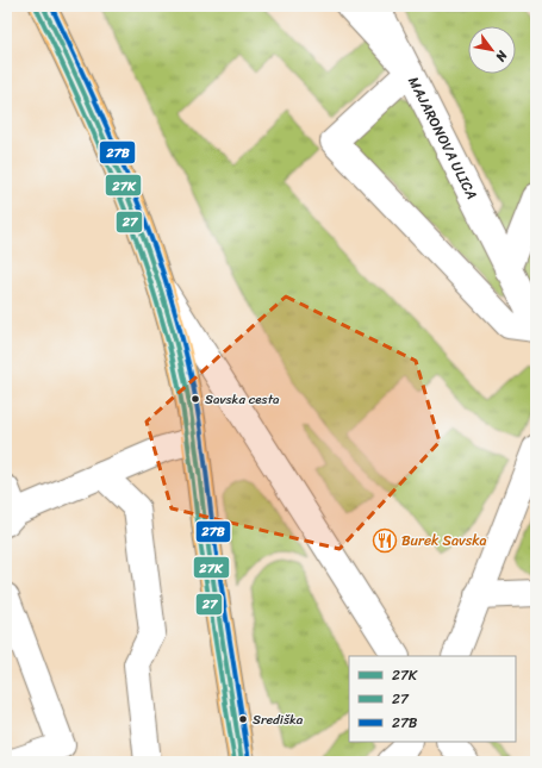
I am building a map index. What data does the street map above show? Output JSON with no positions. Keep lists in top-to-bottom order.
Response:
{
  "streets": {
    "street": ["MAJARONOVA ULICA"]
  },
  "places": {
    "other": ["Savska cesta", "Središka"],
    "restaurant": ["Burek Savska"]
  },
  "lines": ["transit line 27K", "transit line 27B", "transit line 27"],
  "legend": ["27K", "27", "27B"],
  "north": "bottom right"
}
